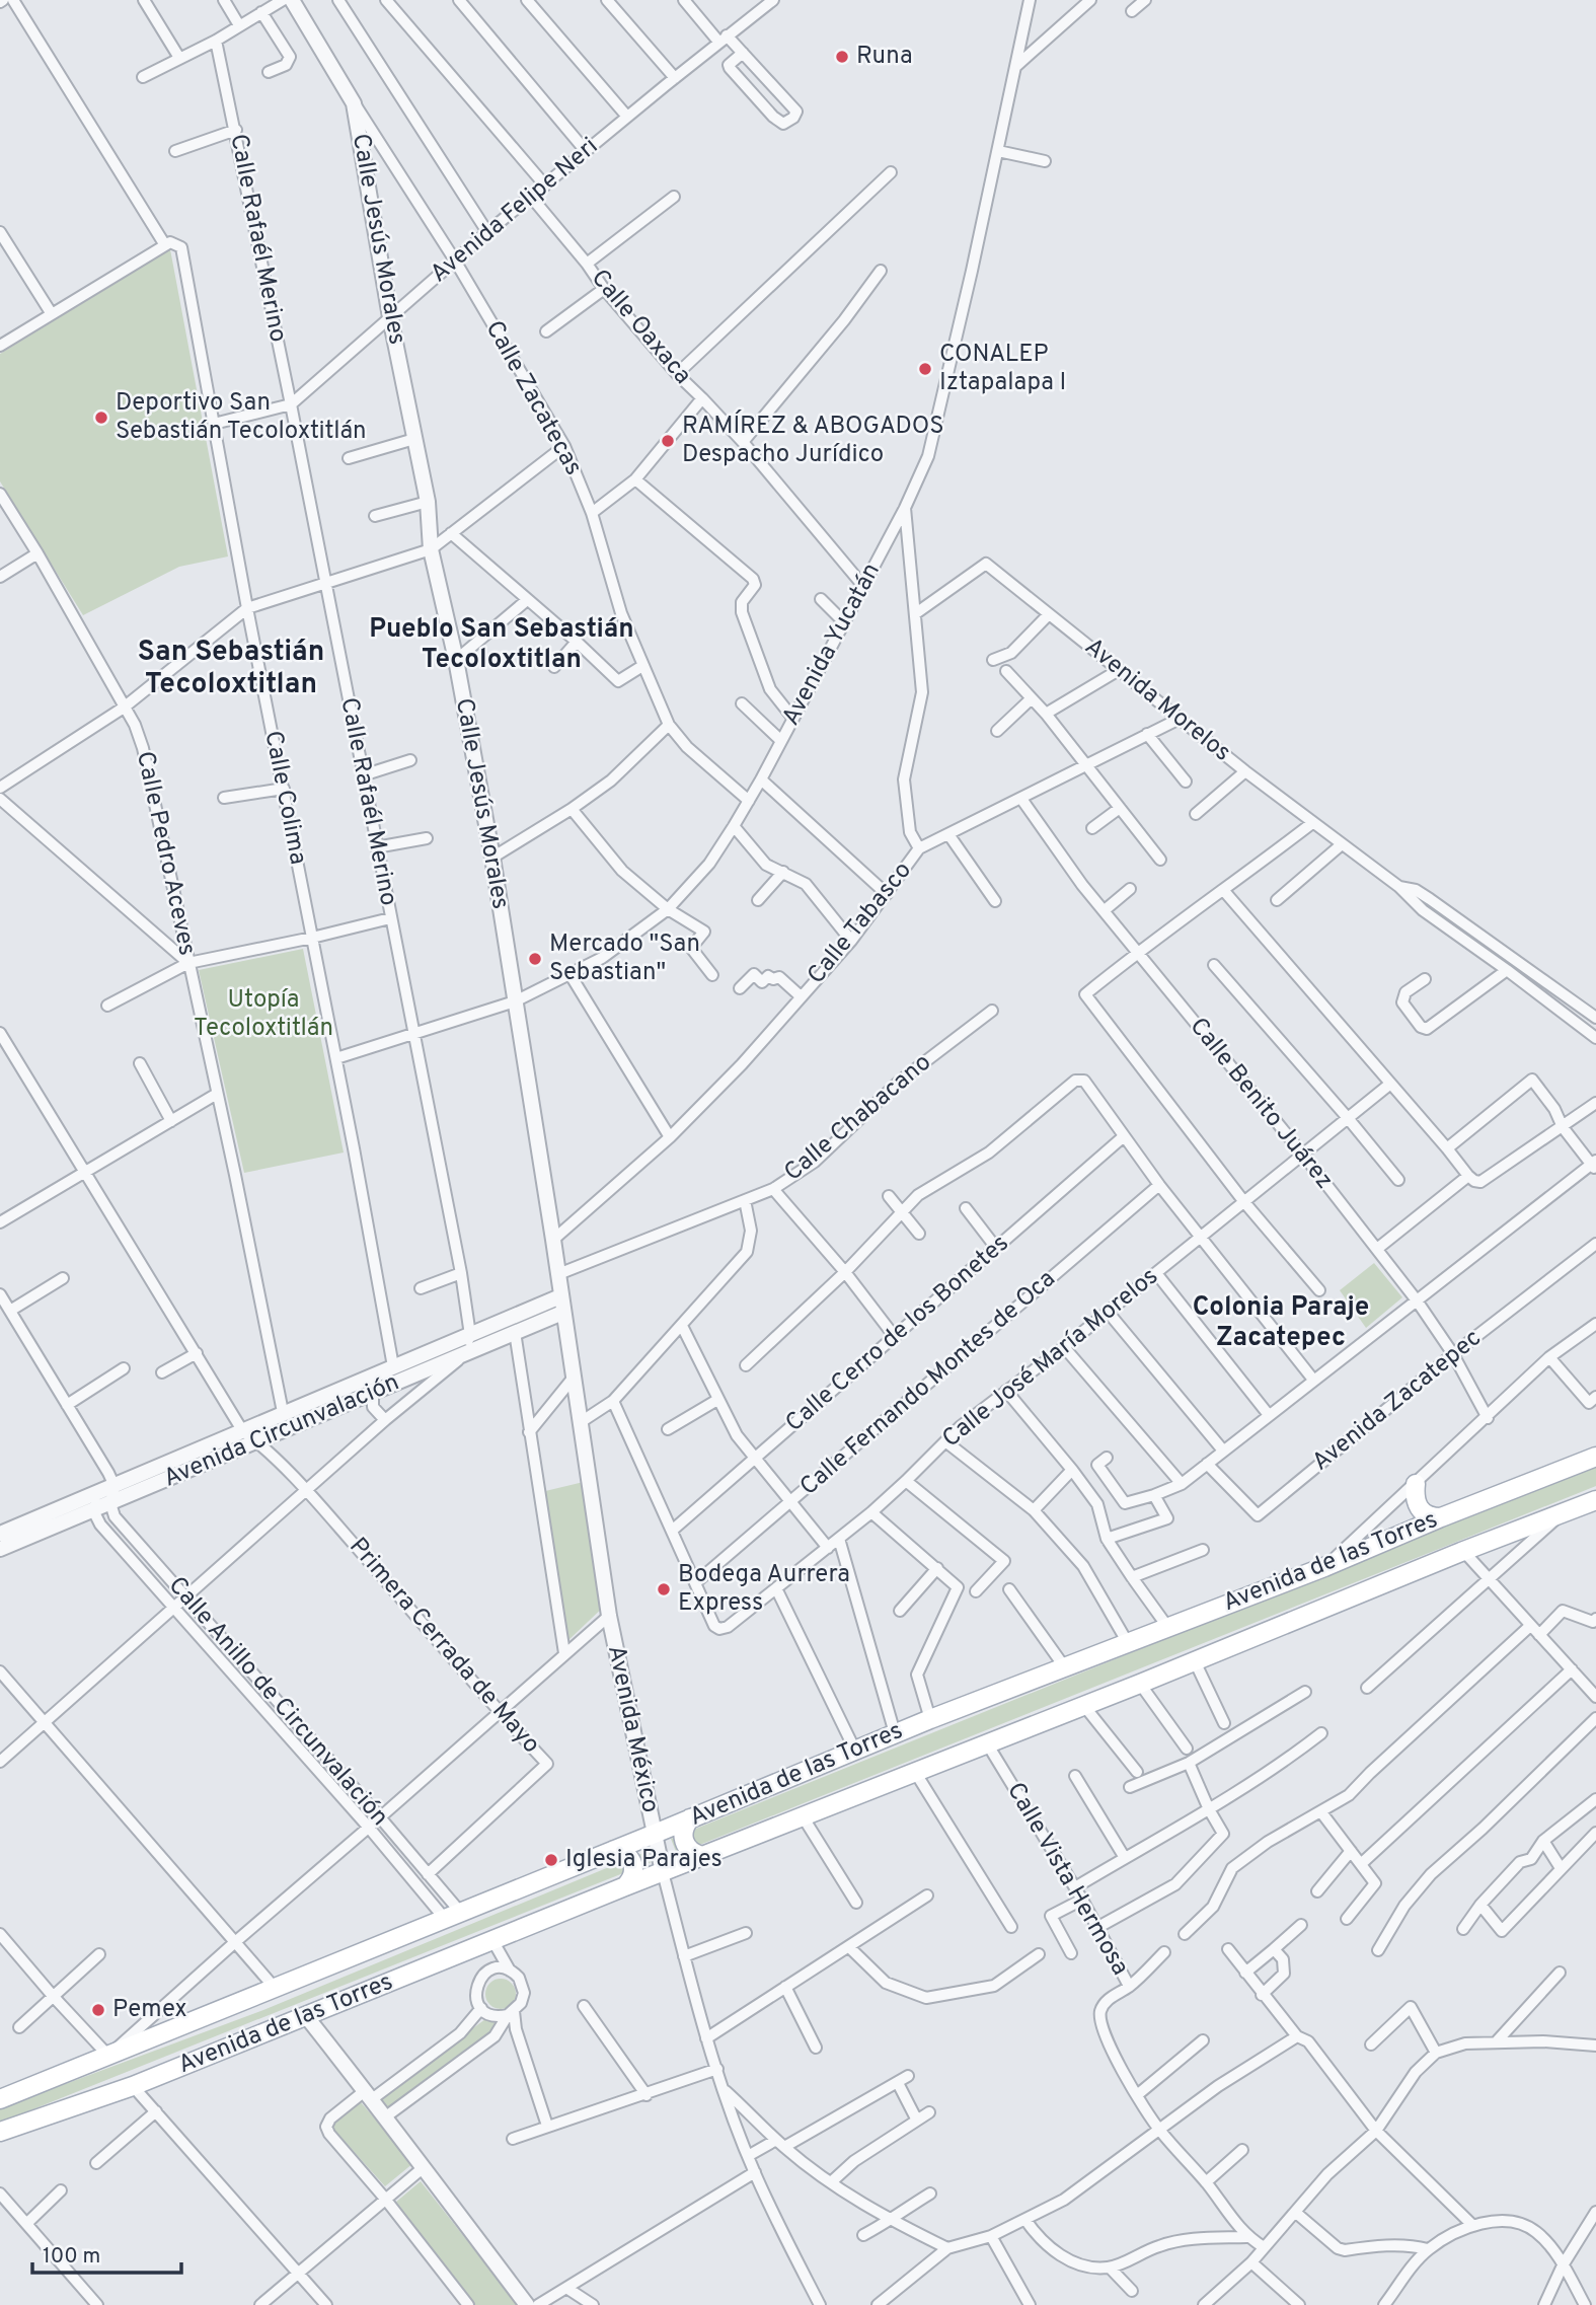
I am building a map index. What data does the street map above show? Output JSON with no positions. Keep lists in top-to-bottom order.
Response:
{
  "streets": {
    "main road": ["Avenida de las Torres"],
    "street": [
      "Avenida Felipe Neri",
      "Calle Rafaél Merino",
      "Calle Jesús Morales",
      "Calle Oaxaca",
      "Calle Zacatecas",
      "Avenida Yucatán",
      "Avenida Morelos",
      "Calle Colima",
      "Calle Pedro Aceves",
      "Calle Tabasco",
      "Calle Benito Juárez",
      "Calle Chabacano",
      "Calle Cerro de los Bonetes",
      "Calle José María Morelos",
      "Calle Fernando Montes de Oca",
      "Avenida Zacatepec",
      "Avenida Circunvalación",
      "Primera Cerrada de Mayo",
      "Calle Anillo de Circunvalación",
      "Avenida México",
      "Calle Vista Hermosa"
    ]
  },
  "crossings": [
    ["Avenida Felipe Neri", "Calle Rafaél Merino"],
    ["Avenida Felipe Neri", "Calle Jesús Morales"],
    ["Avenida Felipe Neri", "Calle Oaxaca"],
    ["Avenida Felipe Neri", "Calle Zacatecas"],
    ["Avenida Felipe Neri", "Calle Colima"],
    ["Calle Rafaél Merino", "Avenida Yucatán"],
    ["Calle Rafaél Merino", "Avenida Circunvalación"],
    ["Calle Jesús Morales", "Calle Zacatecas"],
    ["Calle Jesús Morales", "Avenida Yucatán"],
    ["Calle Jesús Morales", "Calle Tabasco"],
    ["Calle Jesús Morales", "Calle Chabacano"],
    ["Calle Jesús Morales", "Avenida Circunvalación"],
    ["Calle Jesús Morales", "Avenida México"],
    ["Calle Oaxaca", "Avenida Yucatán"],
    ["Calle Zacatecas", "Avenida Yucatán"],
    ["Avenida Yucatán", "Calle Colima"],
    ["Avenida Yucatán", "Calle Tabasco"],
    ["Avenida Morelos", "Calle Tabasco"],
    ["Calle Colima", "Avenida Circunvalación"],
    ["Calle Pedro Aceves", "Avenida Circunvalación"],
    ["Calle Benito Juárez", "Calle José María Morelos"],
    ["Calle Benito Juárez", "Avenida Zacatepec"],
    ["Calle José María Morelos", "Calle Fernando Montes de Oca"],
    ["Avenida Circunvalación", "Primera Cerrada de Mayo"],
    ["Avenida Circunvalación", "Calle Anillo de Circunvalación"],
    ["Avenida Circunvalación", "Avenida México"],
    ["Avenida de las Torres", "Calle Anillo de Circunvalación"],
    ["Avenida de las Torres", "Avenida México"],
    ["Avenida de las Torres", "Calle Vista Hermosa"],
    ["Primera Cerrada de Mayo", "Calle Anillo de Circunvalación"]
  ],
  "districts": ["Pueblo San Sebastián Tecoloxtitlan", "San Sebastián Tecoloxtitlan", "Colonia Paraje Zacatepec"],
  "parks": ["Utopía Tecoloxtitlán"],
  "places": [
    "Runa",
    "CONALEP Iztapalapa I",
    "Deportivo San Sebastián Tecoloxtitlán",
    "RAMÍREZ & ABOGADOS Despacho Jurídico",
    "Mercado \"San Sebastian\"",
    "Bodega Aurrera Express",
    "Iglesia Parajes",
    "Pemex"
  ],
  "scale_bar": "100 m"
}
